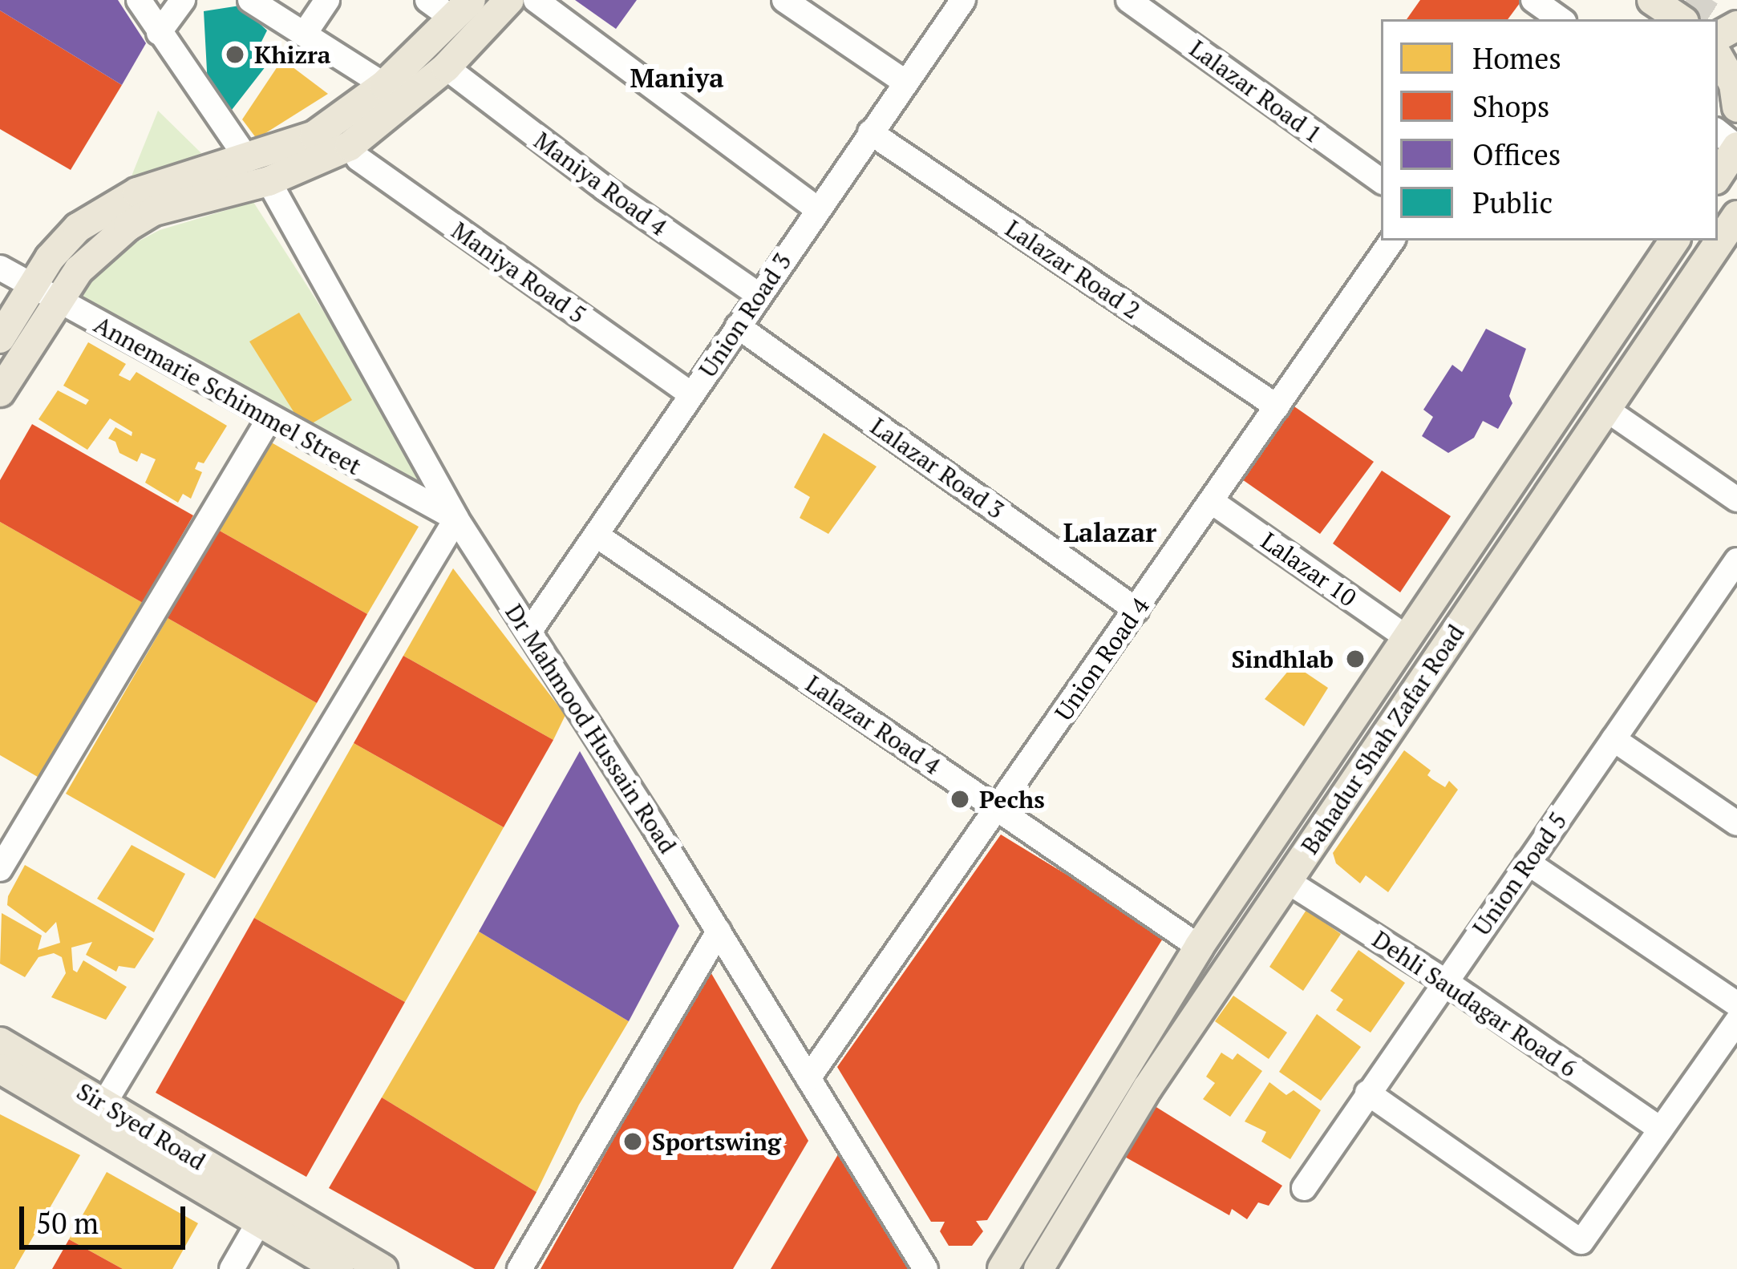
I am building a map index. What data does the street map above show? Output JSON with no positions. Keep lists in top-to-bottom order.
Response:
{
  "streets": {
    "main road": ["Bahadur Shah Zafar Road", "Sir Syed Road"],
    "street": [
      "Lalazar Road 1",
      "Maniya Road 4",
      "Lalazar Road 2",
      "Maniya Road 5",
      "Union Road 3",
      "Annemarie Schimmel Street",
      "Lalazar Road 3",
      "Lalazar 10",
      "Union Road 4",
      "Lalazar Road 4",
      "Dr Mahmood Hussain Road",
      "Union Road 5",
      "Dehli Saudagar Road 6"
    ]
  },
  "crossings": [
    ["Maniya Road 4", "Union Road 3"],
    ["Lalazar Road 2", "Union Road 3"],
    ["Lalazar Road 2", "Union Road 4"],
    ["Maniya Road 5", "Union Road 3"],
    ["Union Road 3", "Lalazar Road 3"],
    ["Union Road 3", "Lalazar Road 4"],
    ["Union Road 3", "Dr Mahmood Hussain Road"],
    ["Annemarie Schimmel Street", "Dr Mahmood Hussain Road"],
    ["Lalazar Road 3", "Union Road 4"],
    ["Lalazar 10", "Union Road 4"],
    ["Lalazar 10", "Bahadur Shah Zafar Road"],
    ["Union Road 4", "Lalazar Road 4"],
    ["Union Road 4", "Dr Mahmood Hussain Road"],
    ["Lalazar Road 4", "Bahadur Shah Zafar Road"],
    ["Bahadur Shah Zafar Road", "Dehli Saudagar Road 6"],
    ["Union Road 5", "Dehli Saudagar Road 6"]
  ],
  "districts": ["Maniya", "Lalazar"],
  "places": [
    "Khizra",
    "Sindhlab",
    "Pechs",
    "Sportswing"
  ],
  "legend": [
    "Homes",
    "Shops",
    "Offices",
    "Public"
  ],
  "scale_bar": "50 m"
}
